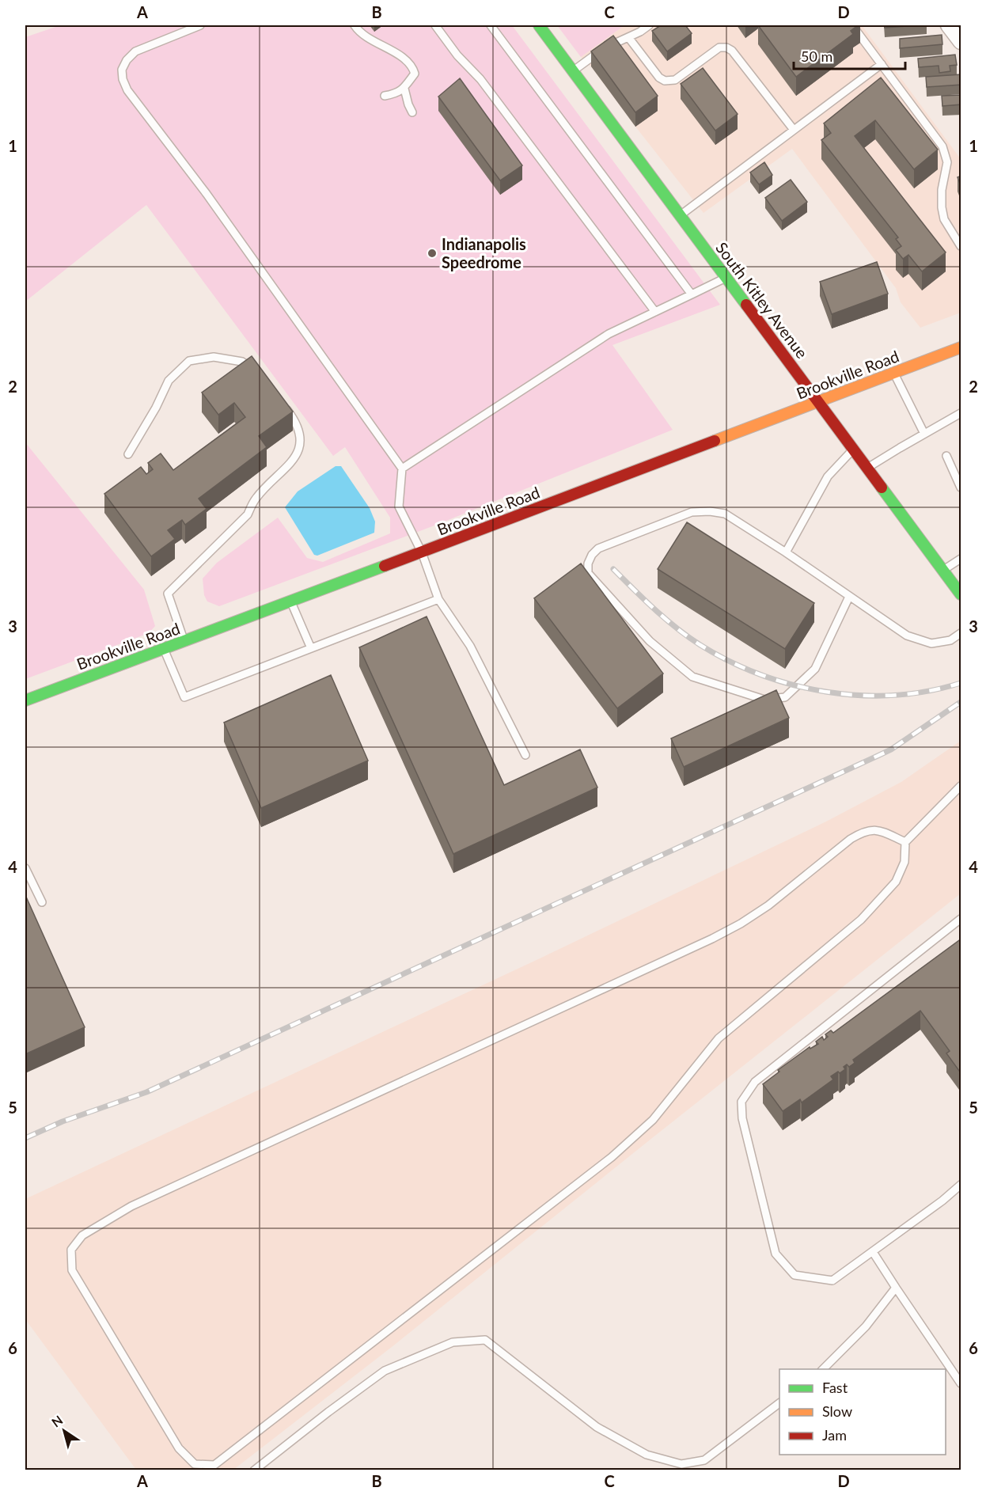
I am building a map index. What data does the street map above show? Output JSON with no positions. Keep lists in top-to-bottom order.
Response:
{
  "streets": {
    "main road": ["South Kitley Avenue", "Brookville Road"]
  },
  "crossings": [
    ["South Kitley Avenue", "Brookville Road"]
  ],
  "places": ["Indianapolis Speedrome"],
  "legend": ["Fast", "Slow", "Jam"],
  "scale_bar": "50 m",
  "north": "top left",
  "grid": {
    "columns": [
      "A",
      "B",
      "C",
      "D"
    ],
    "rows": [
      "1",
      "2",
      "3",
      "4",
      "5",
      "6"
    ]
  }
}
